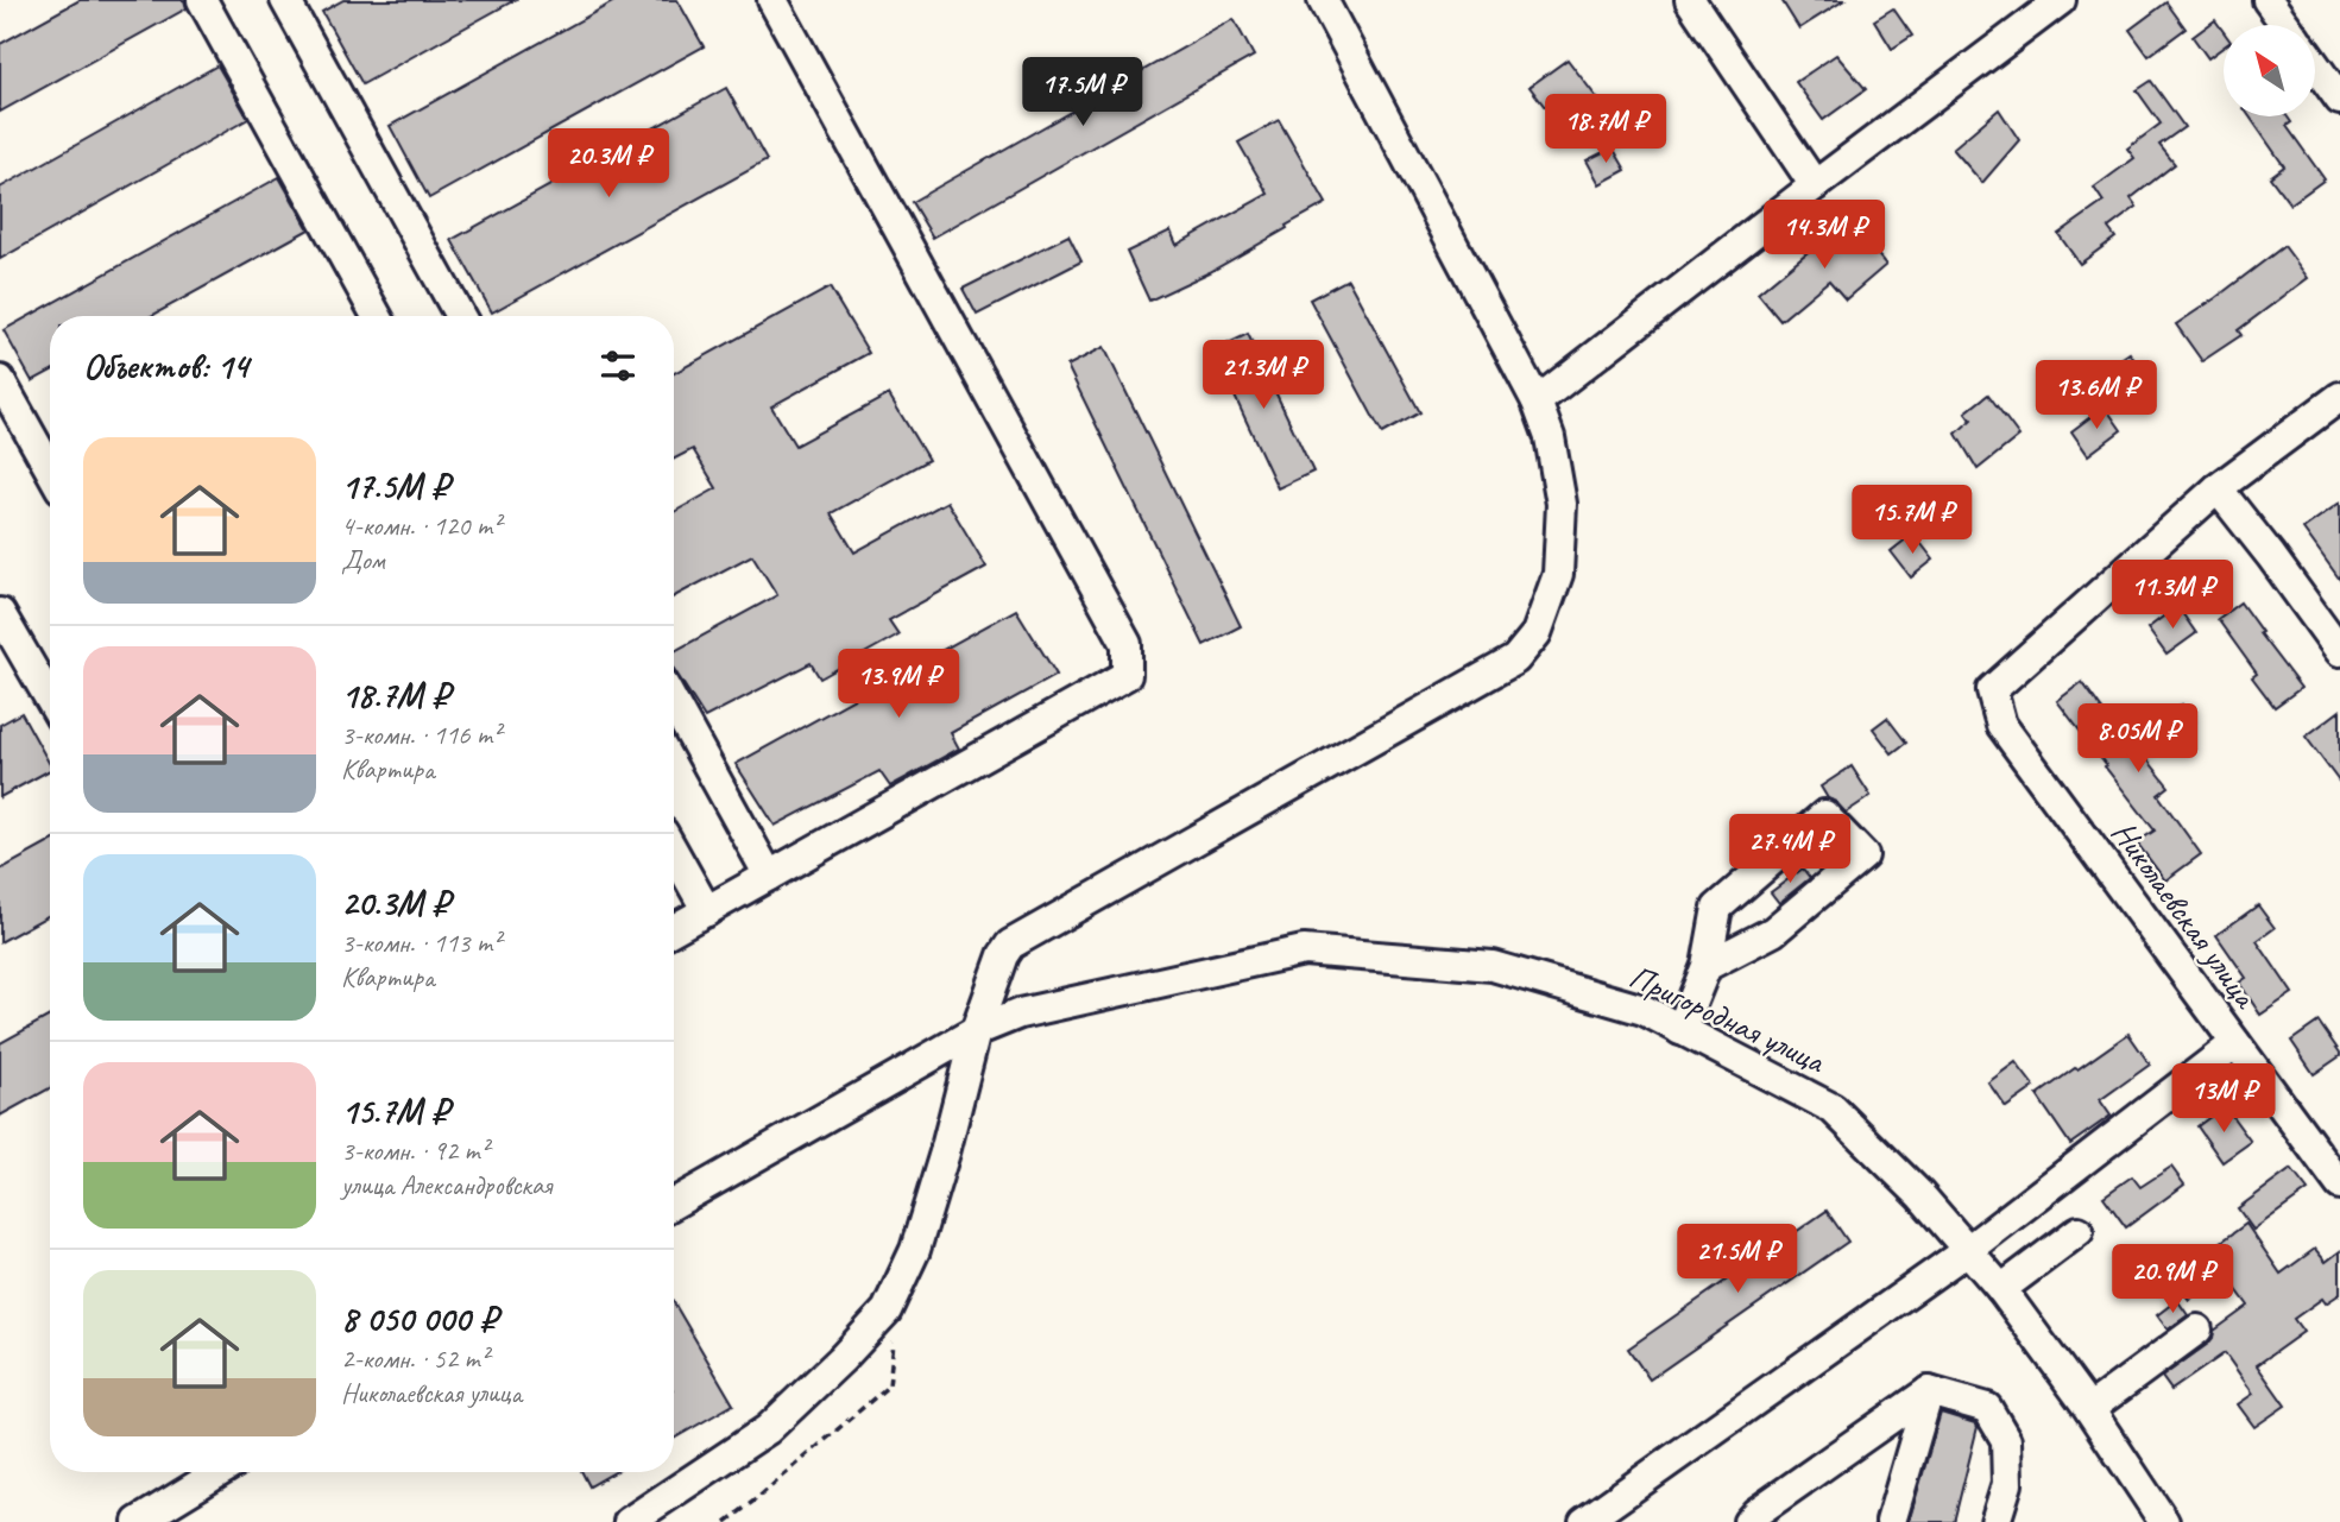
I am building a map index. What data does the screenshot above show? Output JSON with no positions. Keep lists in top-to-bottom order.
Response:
{
  "streets": {
    "street": ["Николаевская улица", "Пригородная улица"]
  },
  "north": "top left",
  "page": {
    "price": [
      "17.5M ₽",
      "18.7M ₽",
      "20.3M ₽",
      "14.3M ₽",
      "21.3M ₽",
      "13.6M ₽",
      "15.7M ₽",
      "11.3M ₽",
      "13.9M ₽",
      "8.05M ₽",
      "27.4M ₽",
      "13M ₽",
      "21.5M ₽",
      "20.9M ₽"
    ],
    "heading": "Объектов: 14",
    "list": [
      {
        "name": "17.5M ₽",
        "note": "4-комн. · 120 m² · Дом"
      },
      {
        "name": "18.7M ₽",
        "note": "3-комн. · 116 m² · Квартира"
      },
      {
        "name": "20.3M ₽",
        "note": "3-комн. · 113 m² · Квартира"
      },
      {
        "name": "15.7M ₽",
        "note": "3-комн. · 92 m² · улица Александровская"
      },
      {
        "name": "8 050 000 ₽",
        "note": "2-комн. · 52 m² · Николаевская улица"
      }
    ]
  }
}
